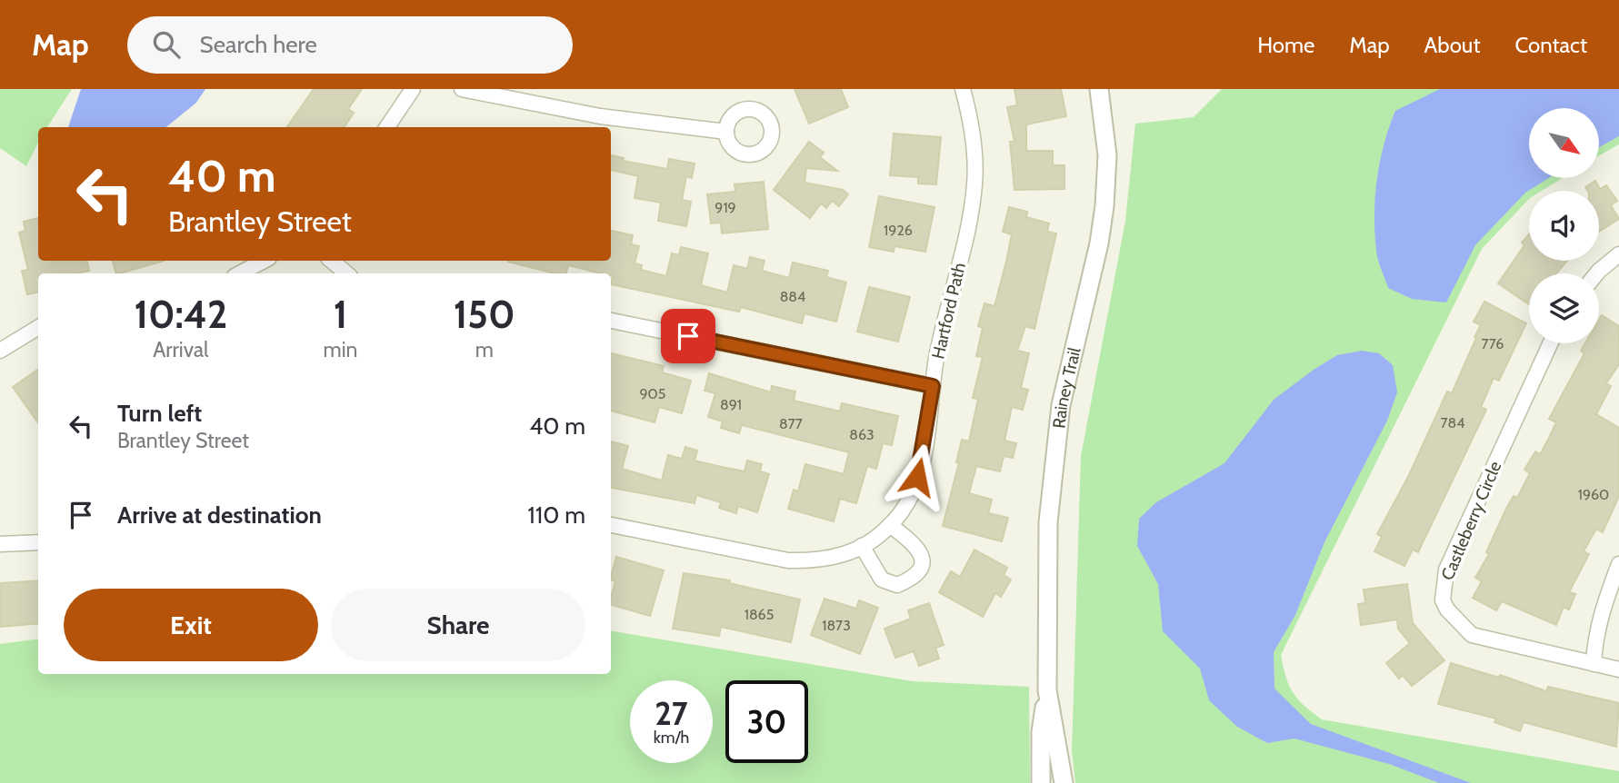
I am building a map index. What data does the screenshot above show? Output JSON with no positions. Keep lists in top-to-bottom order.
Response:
{
  "streets": {
    "street": ["Hartford Path", "Rainey Trail", "Castleberry Circle"]
  },
  "house_numbers": [
    "919",
    "1926",
    "884",
    "776",
    "905",
    "891",
    "784",
    "877",
    "863",
    "1960",
    "1865",
    "1873"
  ],
  "north": "bottom right",
  "page": {
    "header": "Map",
    "search": "Search here",
    "nav": [
      "Home",
      "Map",
      "About",
      "Contact"
    ],
    "turn": ["40 m", "Brantley Street"],
    "eta": [
      "10:42",
      "Arrival",
      "1",
      "min",
      "150",
      "m"
    ],
    "list": [
      {
        "name": "Turn left",
        "note": "Brantley Street",
        "value": "40 m"
      },
      {
        "name": "Arrive at destination",
        "value": "110 m"
      }
    ],
    "buttons": ["Exit", "Share"],
    "speed": "27 km/h",
    "limit": "30"
  }
}
